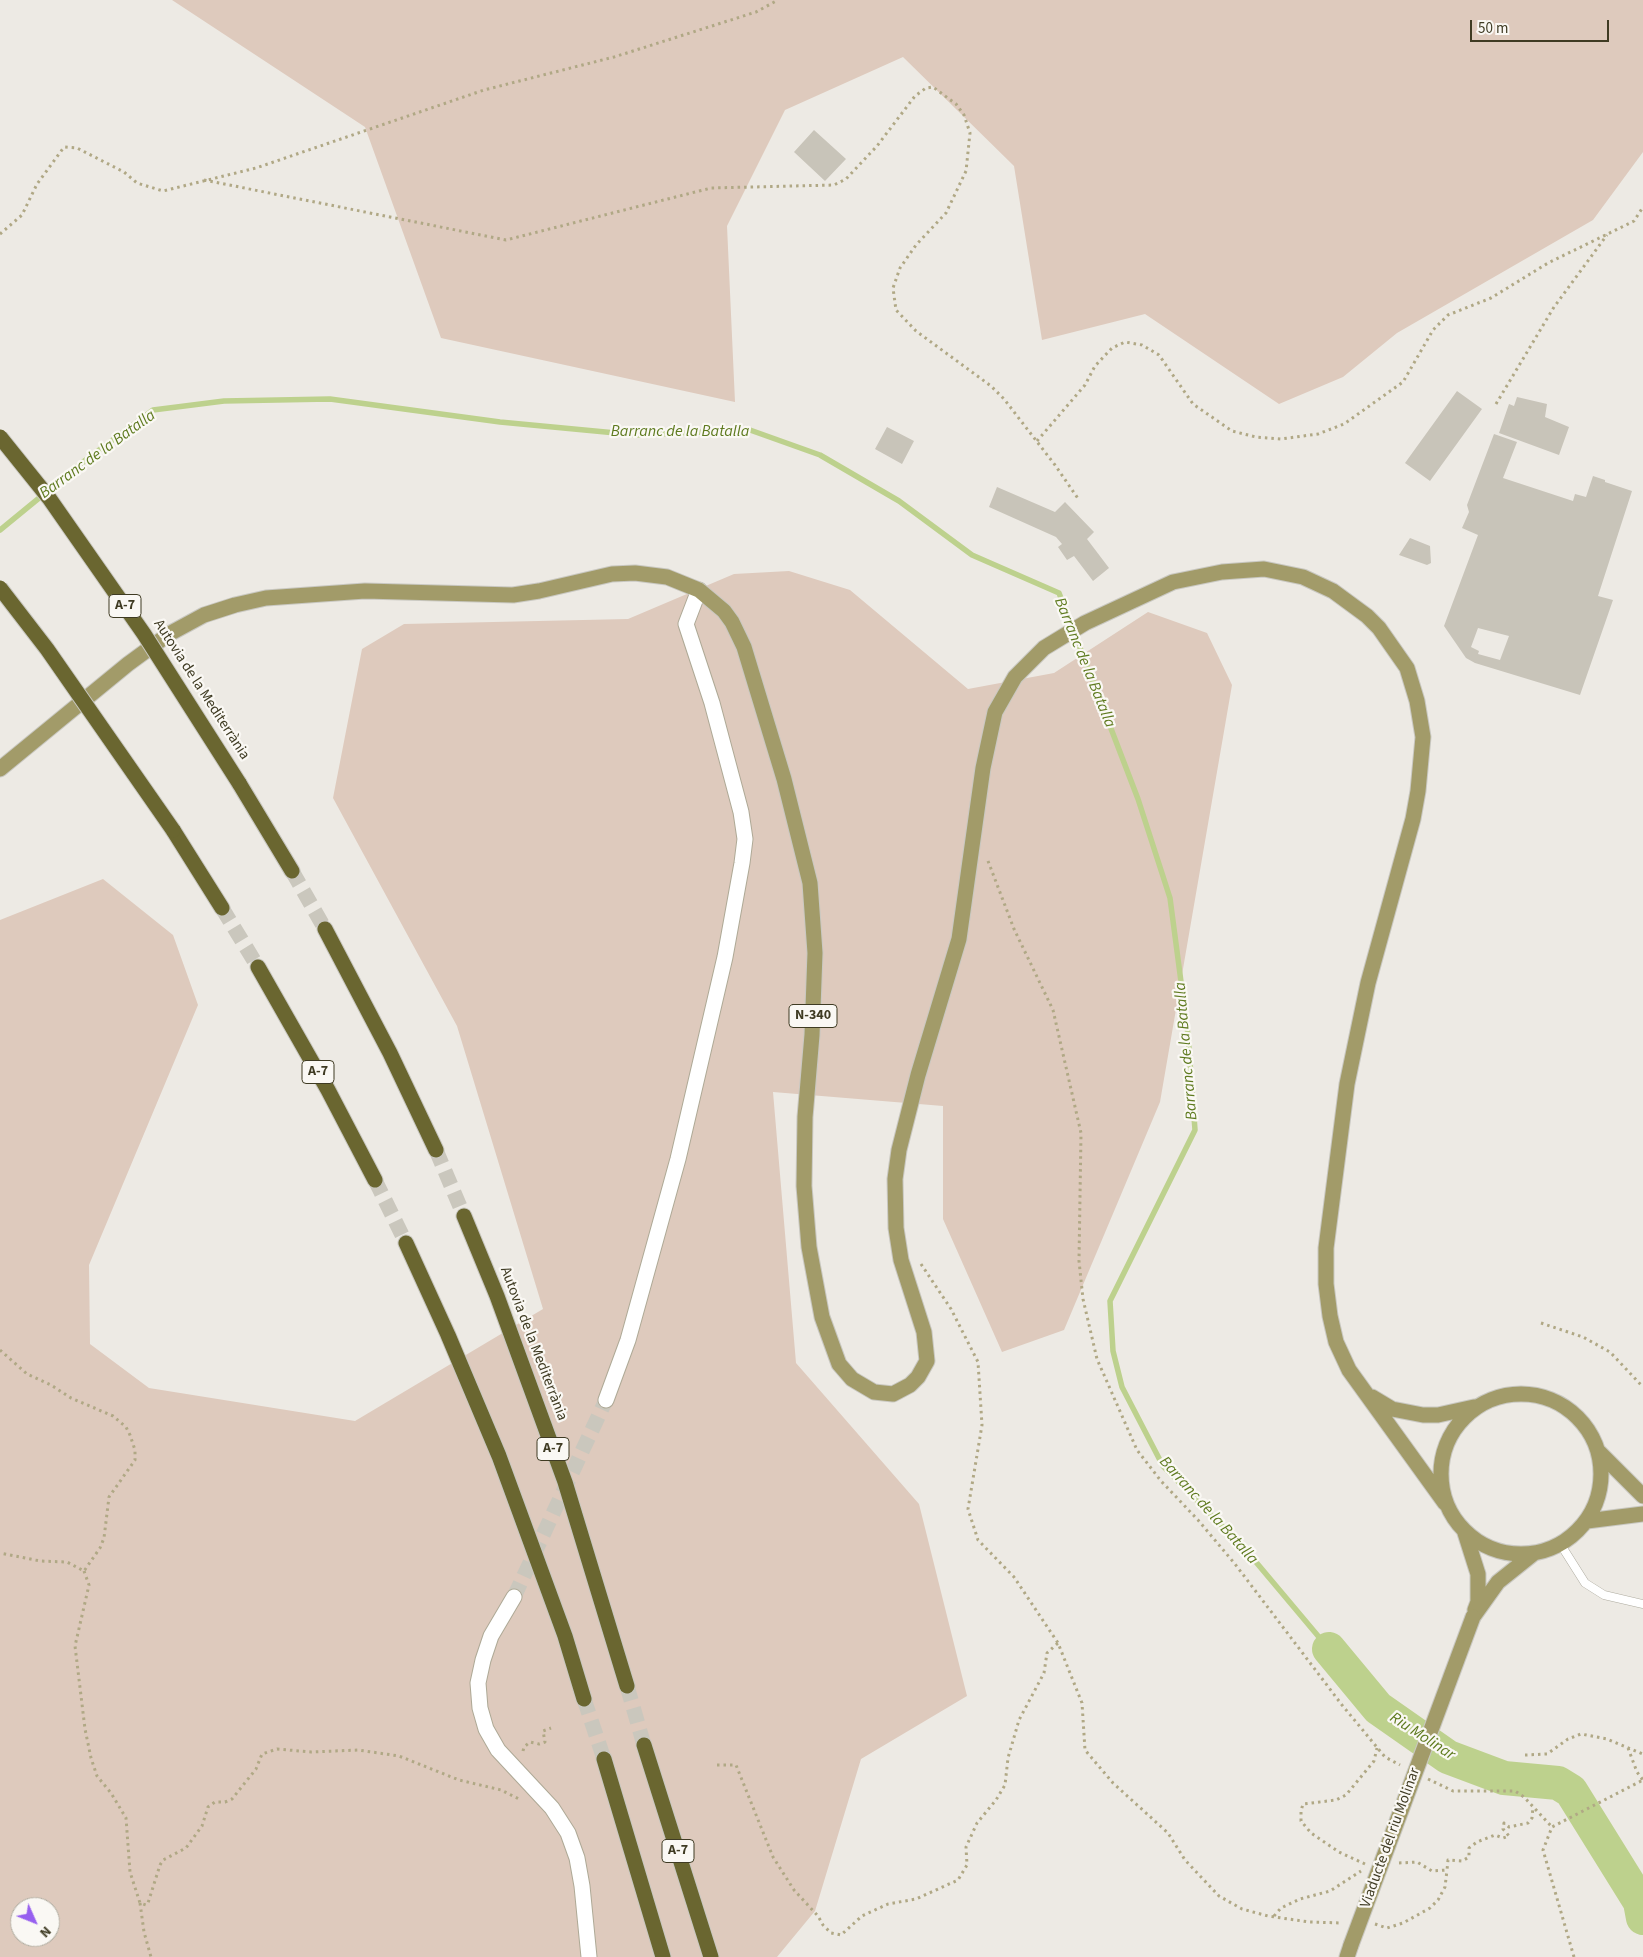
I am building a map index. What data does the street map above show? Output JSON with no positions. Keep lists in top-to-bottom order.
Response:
{
  "streets": {
    "highway": ["A-7", "Autovia de la Mediterrània"],
    "main road": ["N-340", "Viaducte del riu Molinar"]
  },
  "water": ["Barranc de la Batalla", "Riu Molinar"],
  "scale_bar": "50 m",
  "north": "bottom right"
}
